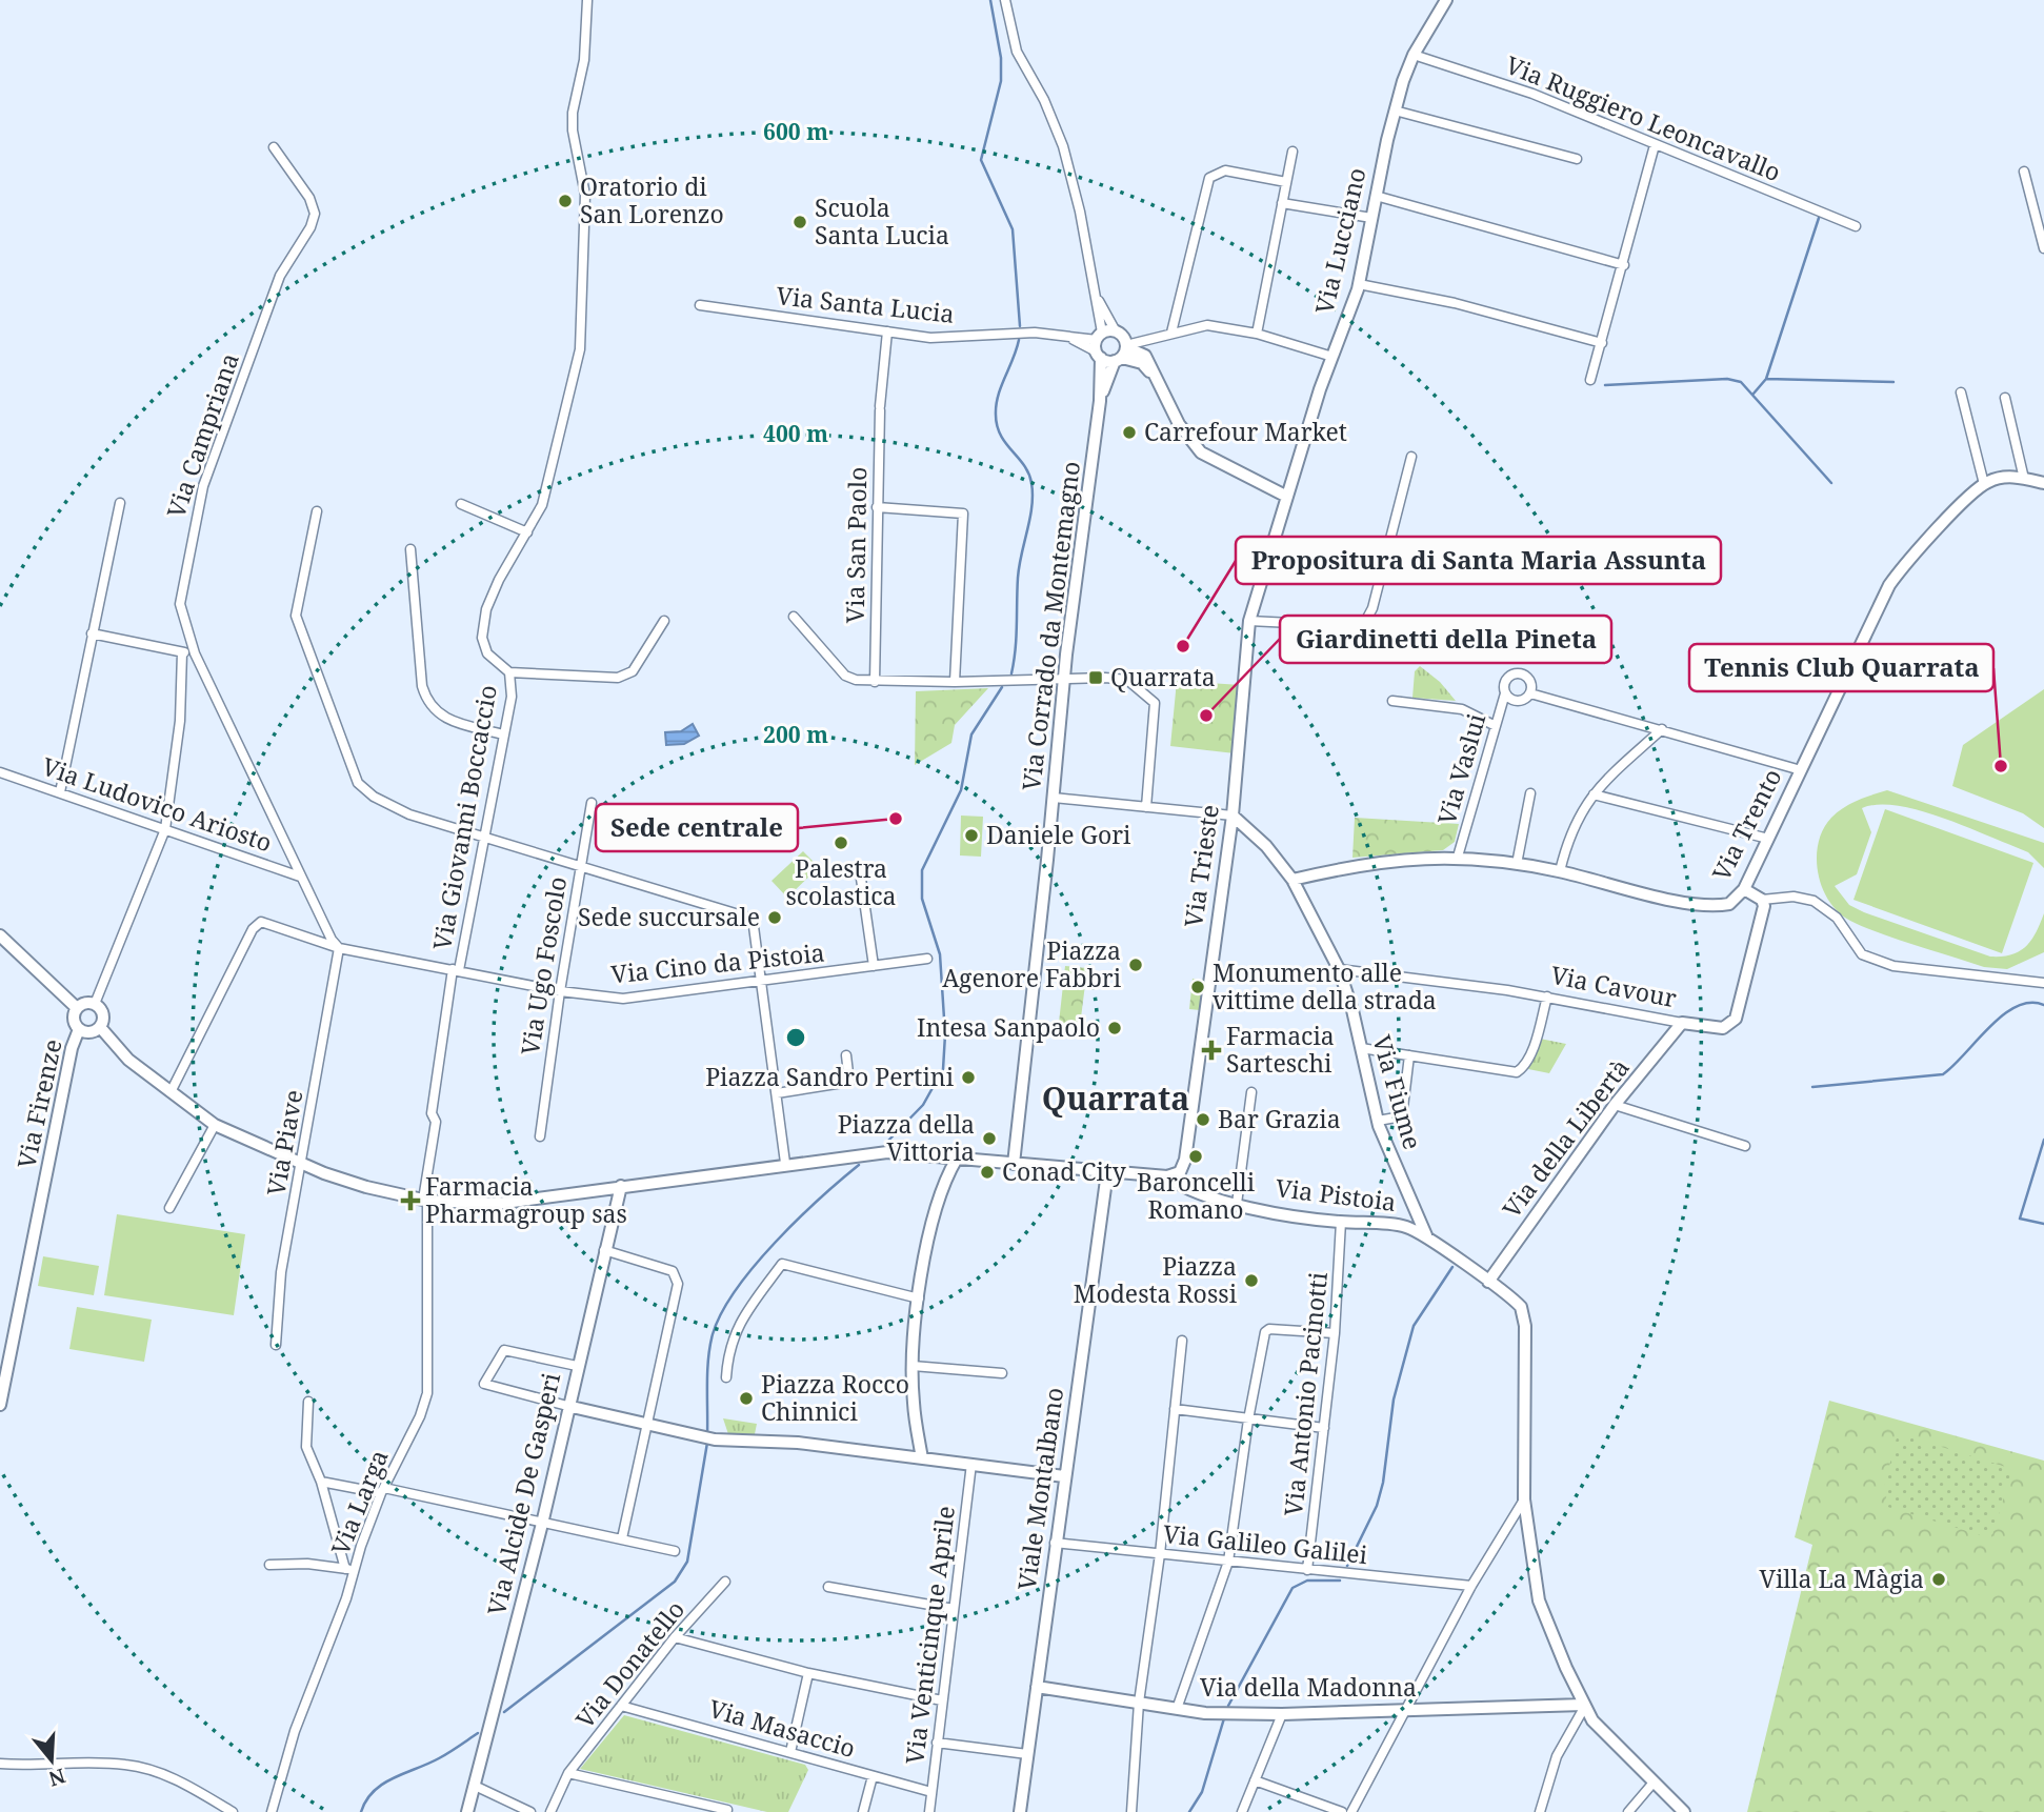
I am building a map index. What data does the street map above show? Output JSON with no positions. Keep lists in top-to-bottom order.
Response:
{
  "streets": {
    "street": [
      "Via Ruggiero Leoncavallo",
      "Via Lucciano",
      "Via Santa Lucia",
      "Via Campriana",
      "Via San Paolo",
      "Via Corrado da Montemagno",
      "Via Vaslui",
      "Via Ludovico Ariosto",
      "Via Giovanni Boccaccio",
      "Via Trento",
      "Via Trieste",
      "Via Cino da Pistoia",
      "Via Ugo Foscolo",
      "Via Cavour",
      "Via Fiume",
      "Via Firenze",
      "Via della Libertà",
      "Via Piave",
      "Via Pistoia",
      "Via Antonio Pacinotti",
      "Viale Montalbano",
      "Via Alcide De Gasperi",
      "Via Larga",
      "Via Galileo Galilei",
      "Via Venticinque Aprile",
      "Via Donatello",
      "Via della Madonna",
      "Via Masaccio"
    ]
  },
  "crossings": [
    ["Via Ruggiero Leoncavallo", "Via Lucciano"],
    ["Via Lucciano", "Via Trieste"],
    ["Via Santa Lucia", "Via San Paolo"],
    ["Via Santa Lucia", "Via Corrado da Montemagno"],
    ["Via Campriana", "Via Ludovico Ariosto"],
    ["Via Campriana", "Via Cino da Pistoia"],
    ["Via Campriana", "Via Piave"],
    ["Via Vaslui", "Via Trento"],
    ["Via Giovanni Boccaccio", "Via Cino da Pistoia"],
    ["Via Giovanni Boccaccio", "Via Larga"],
    ["Via Trento", "Via Fiume"],
    ["Via Trieste", "Via Fiume"],
    ["Via Trieste", "Via Pistoia"],
    ["Via Cino da Pistoia", "Via Ugo Foscolo"],
    ["Via Cino da Pistoia", "Via Piave"],
    ["Via Cavour", "Via Fiume"],
    ["Via Cavour", "Via della Libertà"],
    ["Via Fiume", "Via Pistoia"],
    ["Via della Libertà", "Via Pistoia"],
    ["Via Pistoia", "Via Antonio Pacinotti"],
    ["Via Pistoia", "Via della Madonna"],
    ["Via Antonio Pacinotti", "Via Galileo Galilei"],
    ["Viale Montalbano", "Via Galileo Galilei"],
    ["Viale Montalbano", "Via della Madonna"],
    ["Via Venticinque Aprile", "Via Masaccio"],
    ["Via Donatello", "Via Masaccio"]
  ],
  "districts": ["Quarrata"],
  "places": {
    "other": [
      "Oratorio di San Lorenzo",
      "Scuola Santa Lucia",
      "Carrefour Market",
      "Propositura di Santa Maria Assunta",
      "Giardinetti della Pineta",
      "Tennis Club Quarrata",
      "Sede centrale",
      "Daniele Gori",
      "Palestra scolastica",
      "Sede succursale",
      "Piazza Agenore Fabbri",
      "Monumento alle vittime della strada",
      "Intesa Sanpaolo",
      "Piazza Sandro Pertini",
      "Bar Grazia",
      "Piazza della Vittoria",
      "Baroncelli Romano",
      "Conad City",
      "Piazza Modesta Rossi",
      "Piazza Rocco Chinnici",
      "Villa La Màgia"
    ],
    "transit": ["Quarrata"],
    "health": ["Farmacia Sarteschi", "Farmacia Pharmagroup sas"]
  },
  "north": "bottom",
  "rings": ["600 m", "400 m", "200 m"]
}
